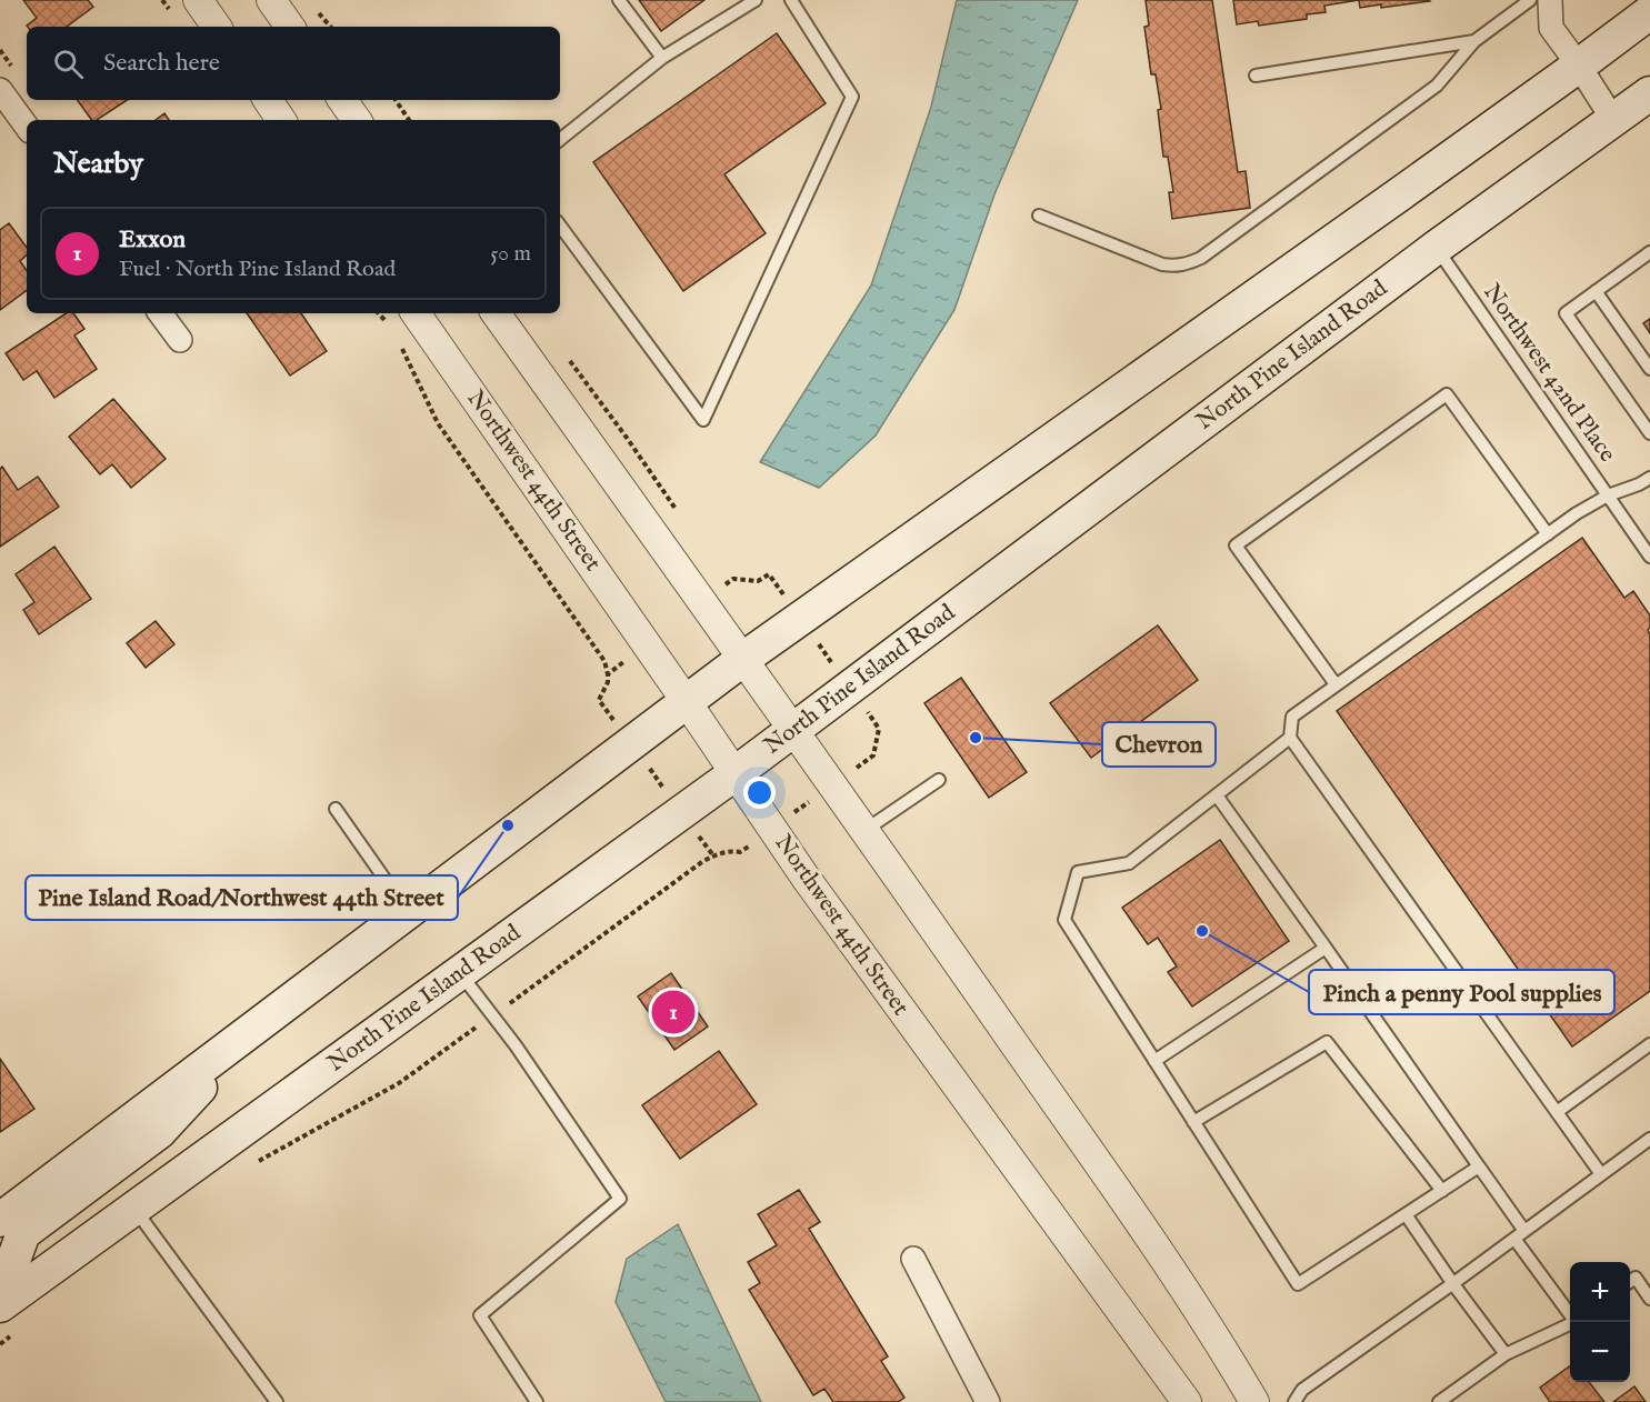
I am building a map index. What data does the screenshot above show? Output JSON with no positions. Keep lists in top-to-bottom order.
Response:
{
  "streets": {
    "main road": ["North Pine Island Road"],
    "street": ["Northwest 44th Street"],
    "lane": ["Northwest 42nd Place"]
  },
  "crossings": [
    ["North Pine Island Road", "Northwest 42nd Place"],
    ["North Pine Island Road", "Northwest 44th Street"]
  ],
  "places": ["Chevron", "Pine Island Road/Northwest 44th Street", "Pinch a penny Pool supplies"],
  "page": {
    "search": "Search here",
    "heading": "Nearby",
    "list": [
      {
        "mark": "1",
        "name": "Exxon",
        "note": "Fuel · North Pine Island Road",
        "value": "50 m"
      }
    ],
    "pins": "1",
    "map_buttons": ["+", "−"]
  }
}
